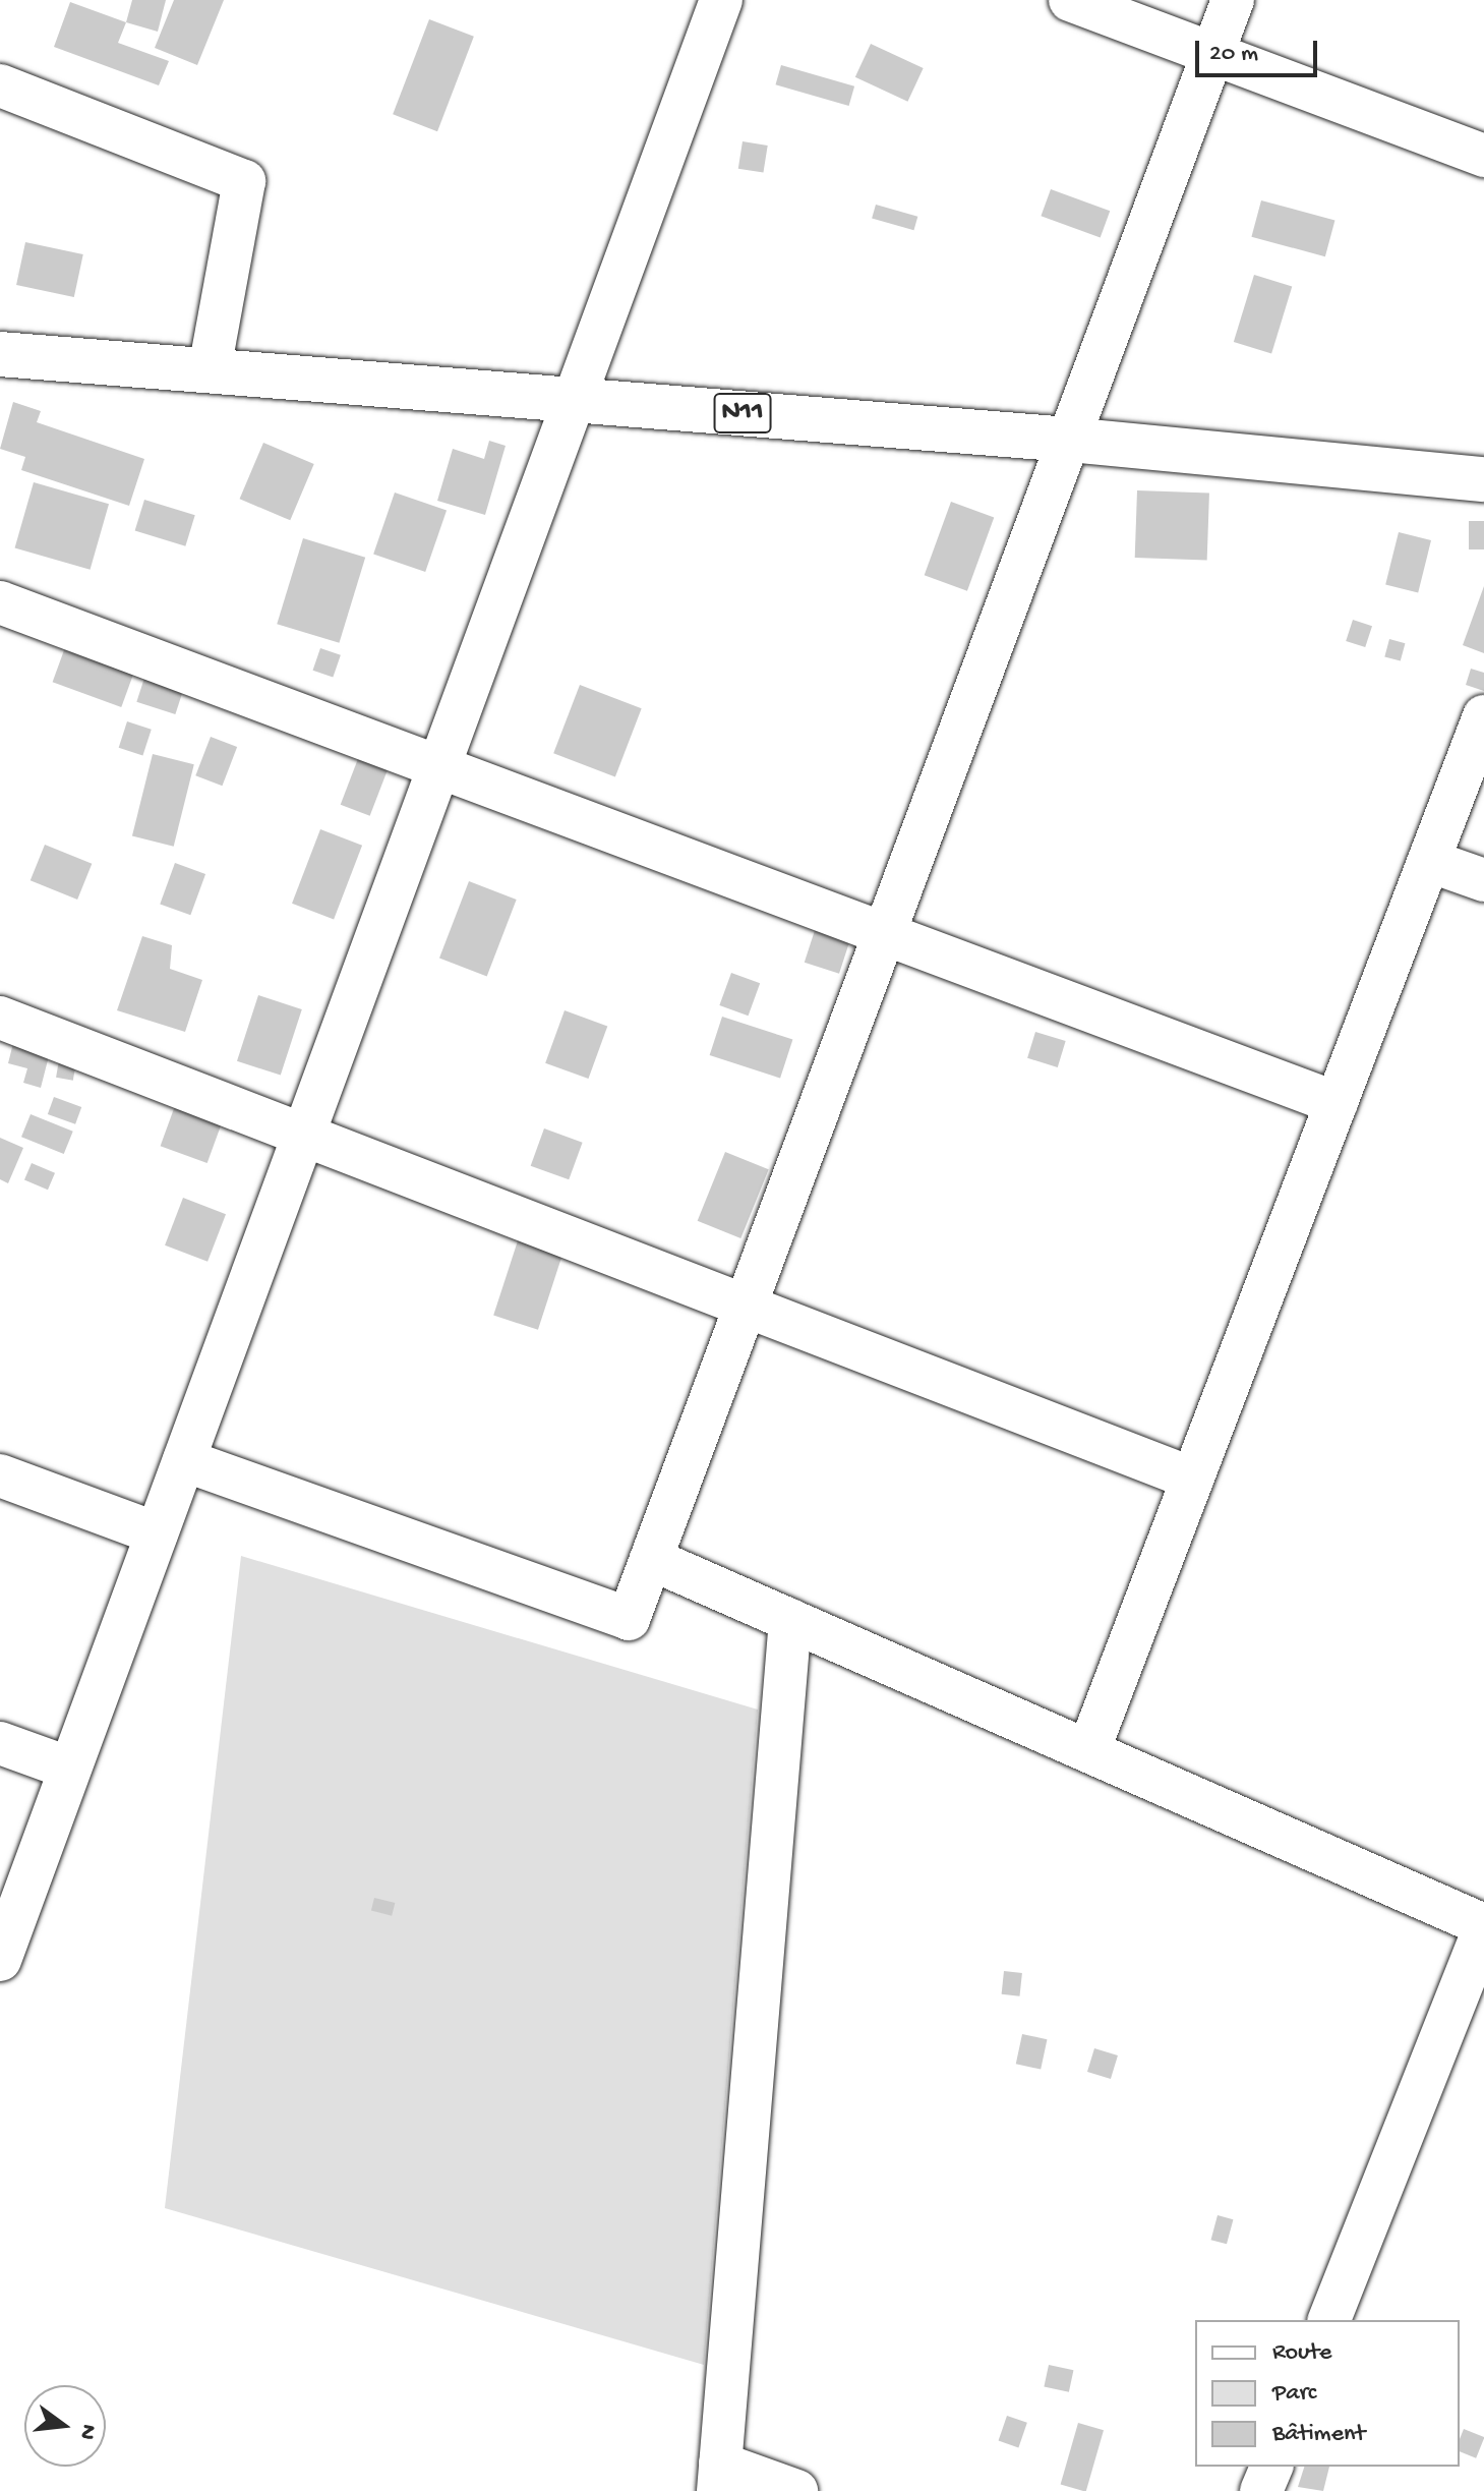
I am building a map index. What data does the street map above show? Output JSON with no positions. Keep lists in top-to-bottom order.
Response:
{
  "streets": {
    "main road": ["N11"]
  },
  "legend": ["Route", "Parc", "Bâtiment"],
  "scale_bar": "20 m",
  "north": "right"
}
